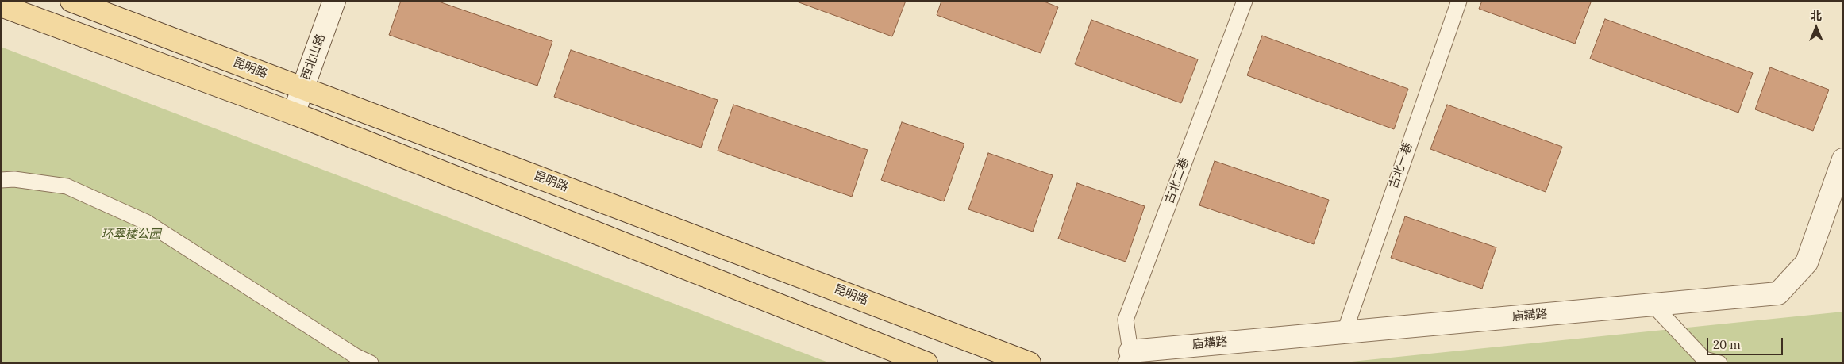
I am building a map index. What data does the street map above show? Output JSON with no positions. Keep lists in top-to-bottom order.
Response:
{
  "streets": {
    "main road": ["昆明路"],
    "street": ["西北山路", "庙耩路"],
    "lane": ["古北一巷", "古北二巷"]
  },
  "crossings": [
    ["西北山路", "昆明路"],
    ["古北一巷", "庙耩路"],
    ["古北二巷", "庙耩路"]
  ],
  "parks": ["环翠楼公园"],
  "scale_bar": "20 m",
  "north": "top"
}
